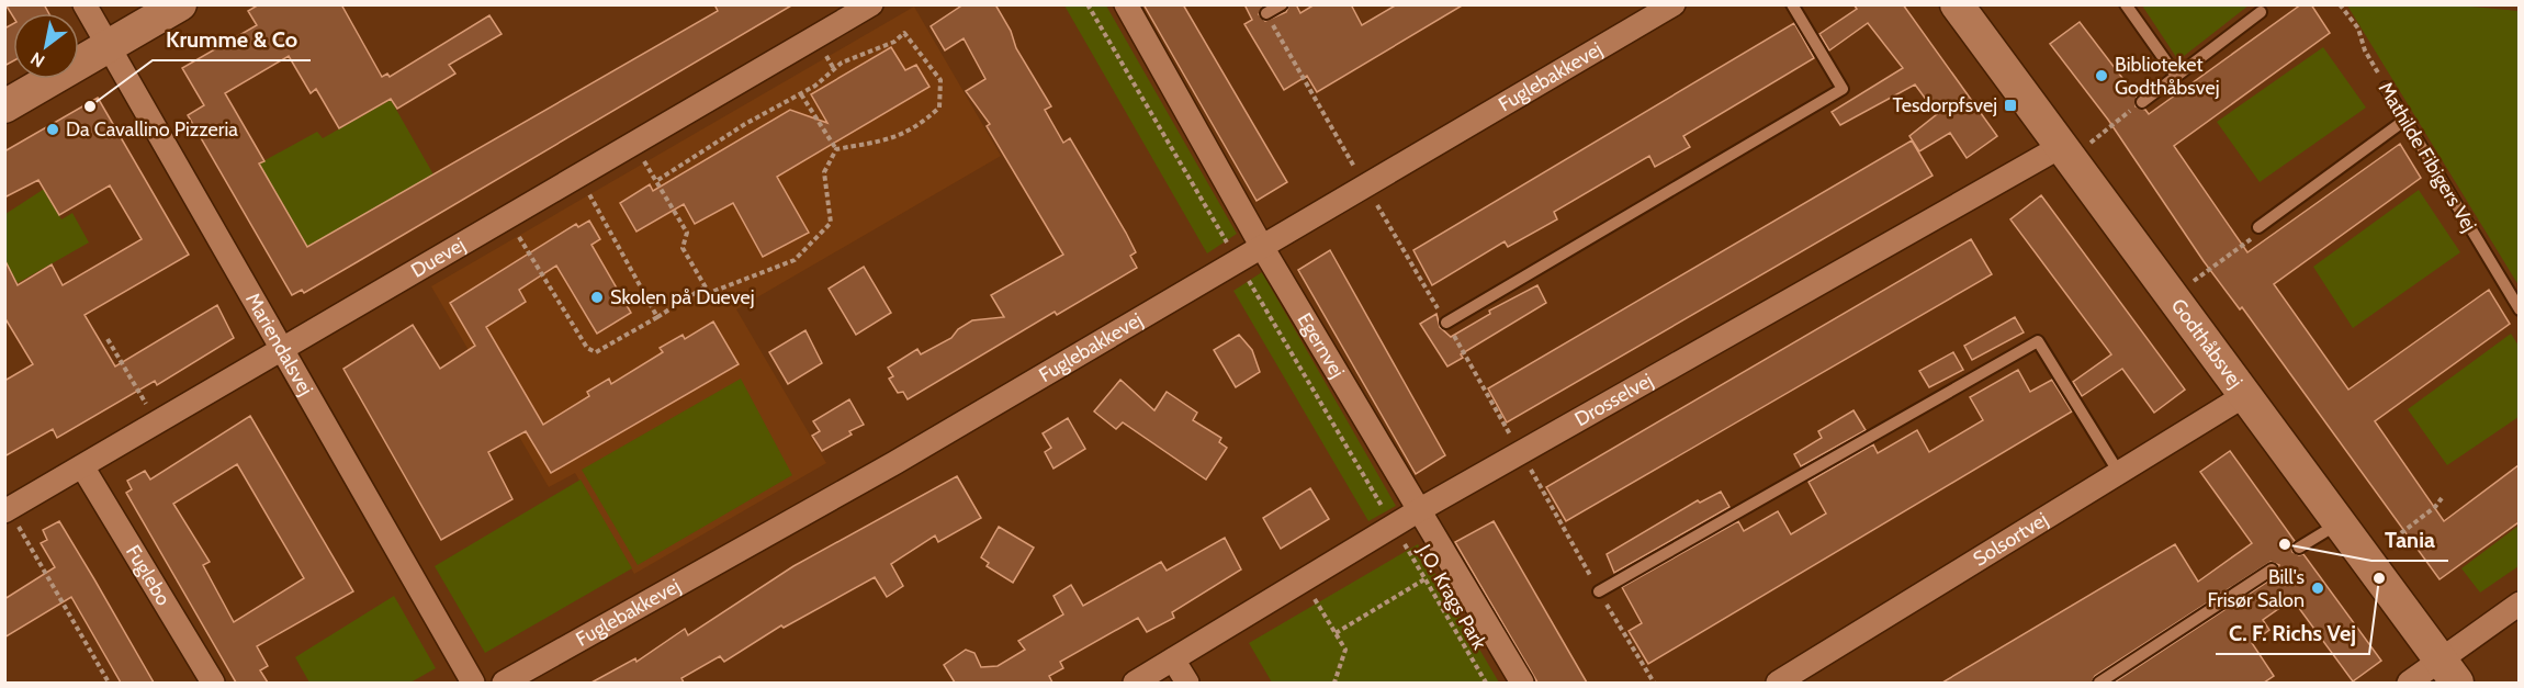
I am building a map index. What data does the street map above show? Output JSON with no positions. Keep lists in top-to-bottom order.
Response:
{
  "streets": {
    "street": [
      "Fuglebakkevej",
      "Duevej",
      "Mariendalsvej",
      "Godthåbsvej",
      "Egernvej",
      "Drosselvej",
      "Solsortvej",
      "Fuglebo"
    ],
    "lane": ["Mathilde Fibigers Vej"],
    "path": ["J.O. Krags Park"]
  },
  "crossings": [
    ["Fuglebakkevej", "Egernvej"],
    ["Duevej", "Mariendalsvej"],
    ["Duevej", "Fuglebo"],
    ["Godthåbsvej", "Drosselvej"],
    ["Godthåbsvej", "Solsortvej"],
    ["Egernvej", "Drosselvej"],
    ["Drosselvej", "J.O. Krags Park"]
  ],
  "places": {
    "other": [
      "Biblioteket Godthåbsvej",
      "Krumme & Co",
      "Da Cavallino Pizzeria",
      "Skolen på Duevej",
      "Tania",
      "C. F. Richs Vej",
      "Bill's Frisør Salon"
    ],
    "transit": ["Tesdorpfsvej"]
  },
  "north": "bottom left"
}
